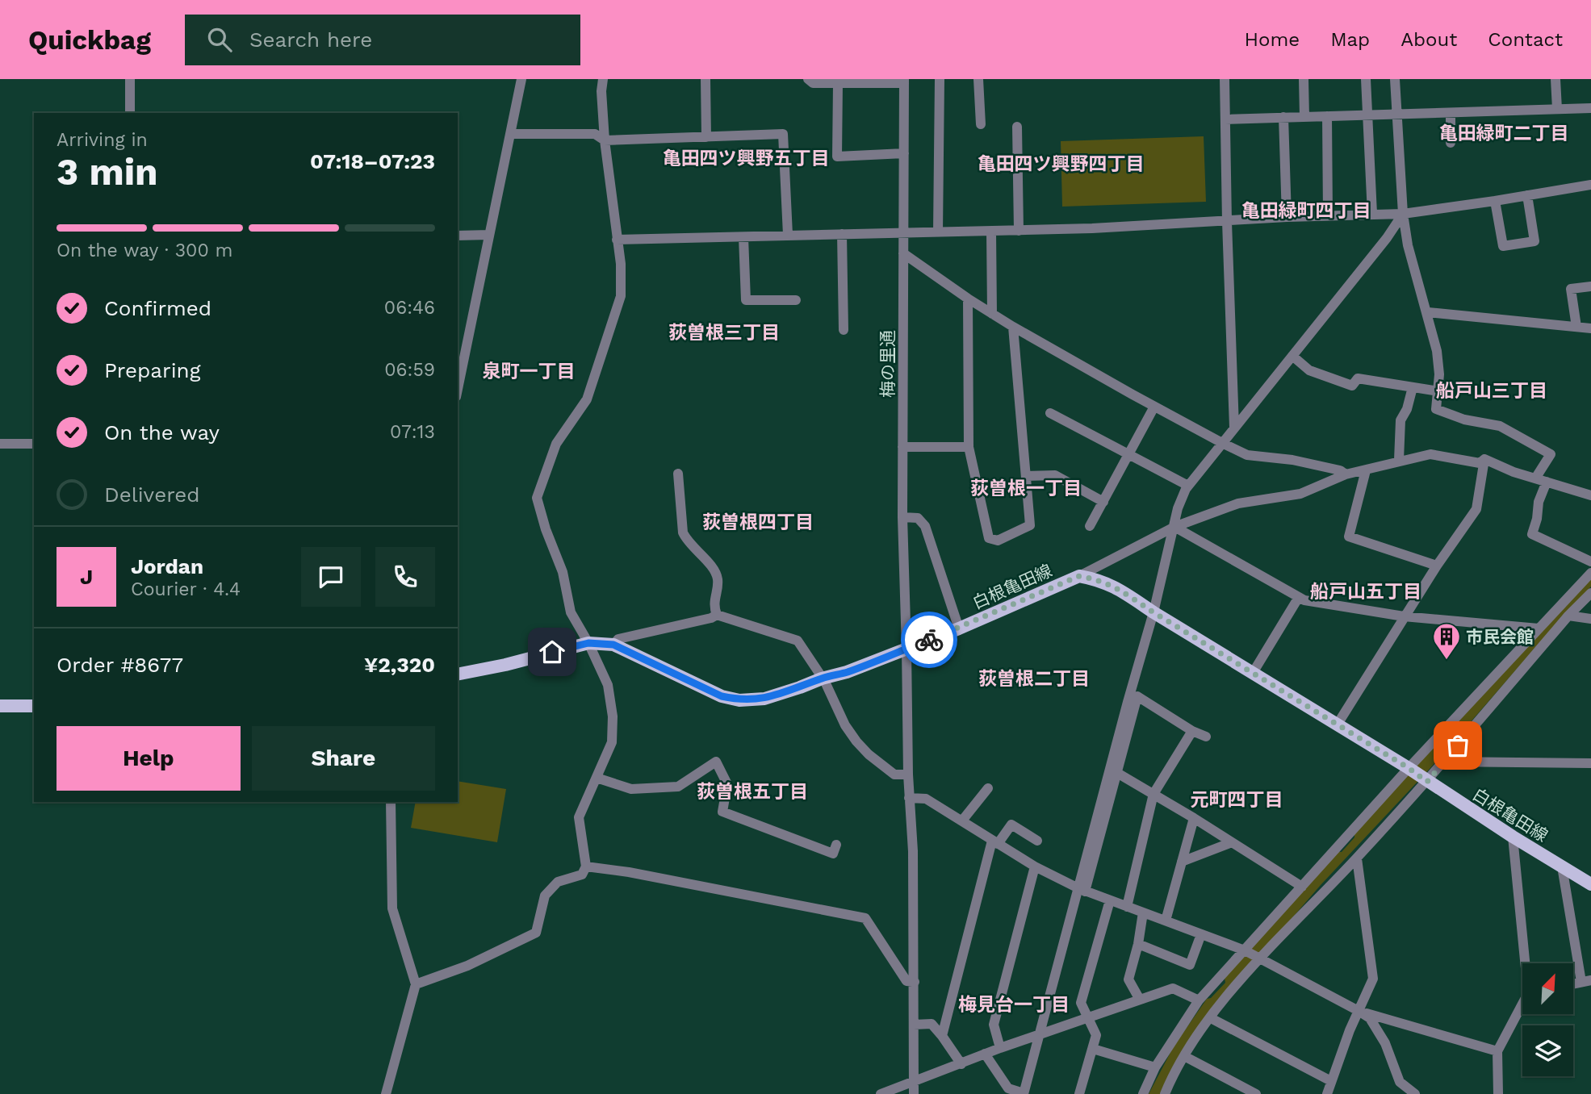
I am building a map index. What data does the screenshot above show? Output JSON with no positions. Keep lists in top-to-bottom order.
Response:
{
  "streets": {
    "main road": ["白根亀田線"],
    "street": ["梅の里通"]
  },
  "crossings": [
    ["梅の里通", "白根亀田線"]
  ],
  "districts": [
    "亀田緑町二丁目",
    "亀田四ツ興野五丁目",
    "亀田四ツ興野四丁目",
    "亀田緑町四丁目",
    "荻曽根三丁目",
    "泉町一丁目",
    "船戸山三丁目",
    "荻曽根一丁目",
    "荻曽根四丁目",
    "船戸山五丁目",
    "荻曽根二丁目",
    "荻曽根五丁目",
    "元町四丁目",
    "梅見台一丁目"
  ],
  "places": {
    "building": ["市民会館"]
  },
  "north": "top right",
  "page": {
    "header": "Quickbag",
    "search": "Search here",
    "nav": [
      "Home",
      "Map",
      "About",
      "Contact"
    ],
    "heading": ["3 min", "Arriving in", "07:18–07:23"],
    "panel": [
      "Jordan",
      "Courier · 4.4",
      "Order #8677",
      "¥2,320"
    ],
    "bar": "On the way · 300 m",
    "list": [
      ["Confirmed", "06:46"],
      ["Preparing", "06:59"],
      ["On the way", "07:13"],
      "Delivered"
    ],
    "round": "J",
    "buttons": ["Help", "Share"]
  }
}
